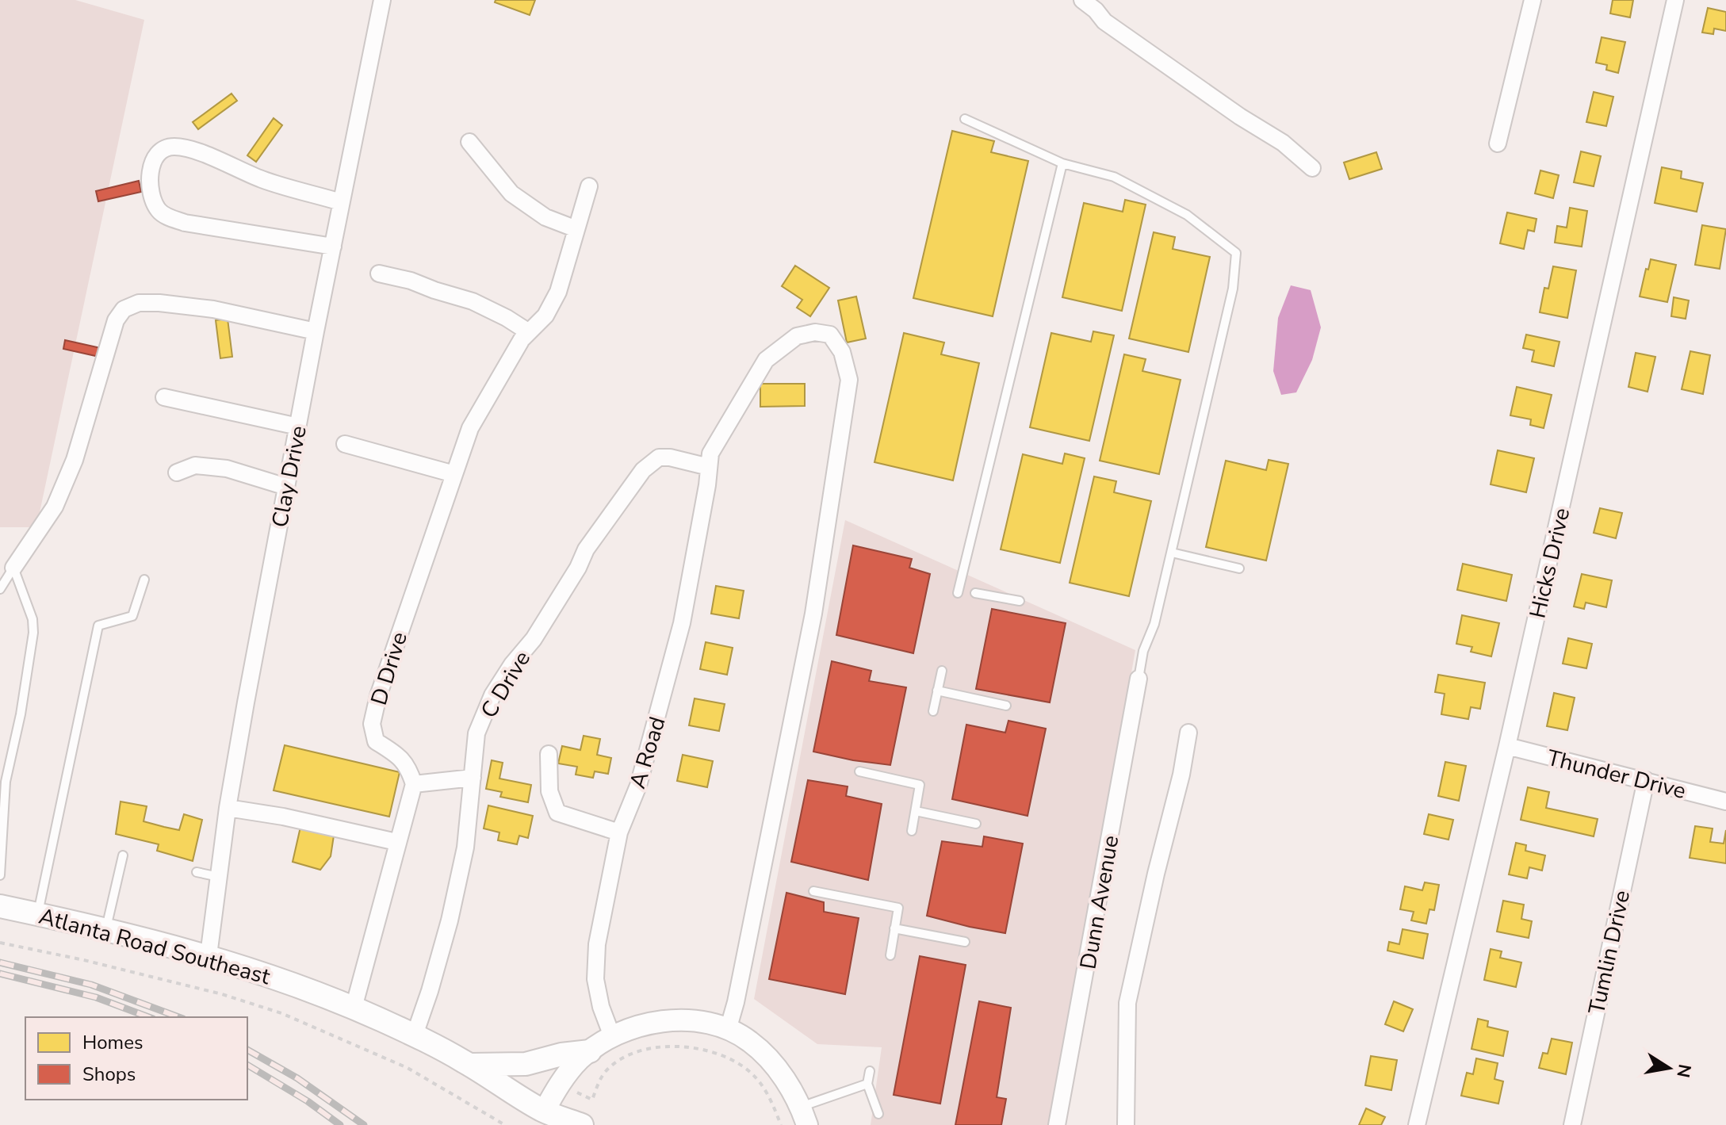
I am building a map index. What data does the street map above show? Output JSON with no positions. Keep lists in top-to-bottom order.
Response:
{
  "streets": {
    "main road": ["Atlanta Road Southeast"],
    "street": [
      "Clay Drive",
      "Hicks Drive",
      "D Drive",
      "C Drive",
      "A Road",
      "Thunder Drive",
      "Dunn Avenue",
      "Tumlin Drive"
    ]
  },
  "crossings": [
    ["Clay Drive", "Atlanta Road Southeast"],
    ["Hicks Drive", "Thunder Drive"],
    ["C Drive", "A Road"],
    ["C Drive", "Atlanta Road Southeast"],
    ["Thunder Drive", "Tumlin Drive"]
  ],
  "legend": ["Homes", "Shops"],
  "north": "right"
}
